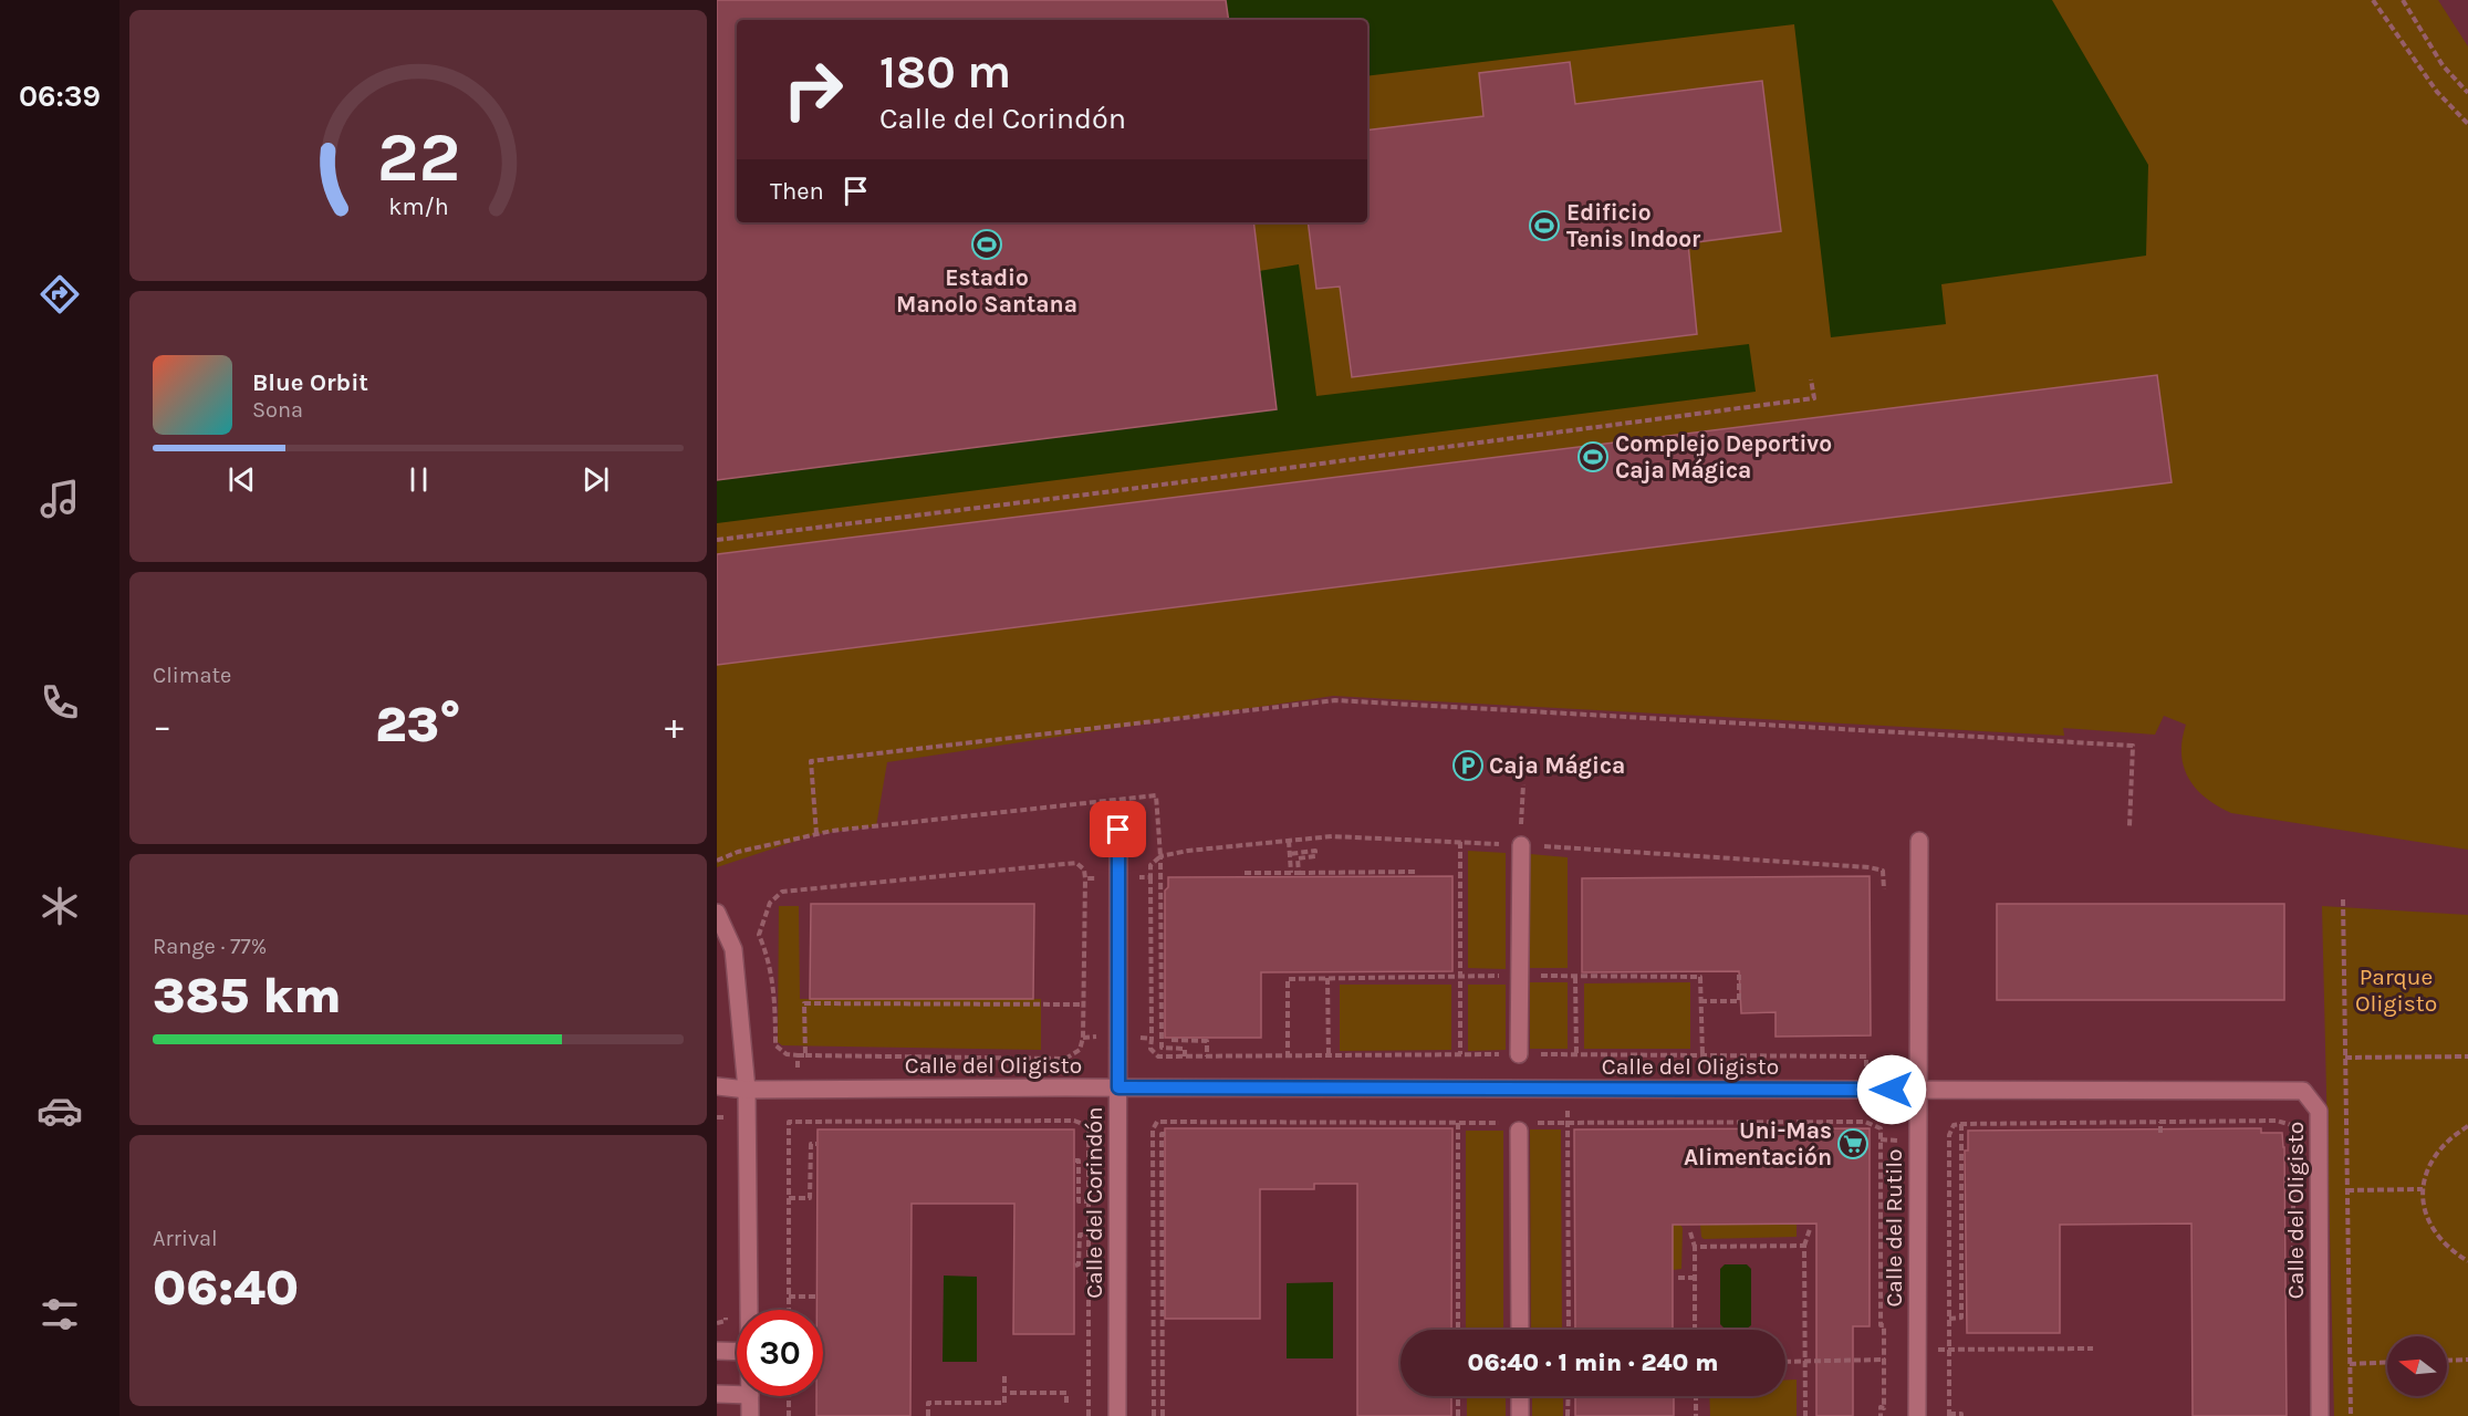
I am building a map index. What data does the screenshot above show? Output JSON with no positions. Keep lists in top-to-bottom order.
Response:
{
  "streets": {
    "street": ["Calle del Oligisto", "Calle del Corindón", "Calle del Rutilo"]
  },
  "crossings": [
    ["Calle del Oligisto", "Calle del Corindón"],
    ["Calle del Oligisto", "Calle del Rutilo"]
  ],
  "parks": ["Parque Oligisto"],
  "places": {
    "sports": ["Edificio Tenis Indoor", "Estadio Manolo Santana", "Complejo Deportivo Caja Mágica"],
    "parking": ["Caja Mágica"],
    "supermarket": ["Uni-Mas Alimentación"]
  },
  "north": "left",
  "page": {
    "tabs": "06:39",
    "turn": ["180 m", "Calle del Corindón"],
    "then": "Then",
    "song": ["Blue Orbit", "Sona"],
    "tile": [
      "Climate",
      ["Range · 77%", "385 km"],
      ["Arrival", "06:40"]
    ],
    "heat": ["−", "23°", "+"],
    "limit": "30",
    "trip": "06:40 · 1 min · 240 m",
    "gauge": ["22", "km/h"]
  }
}
